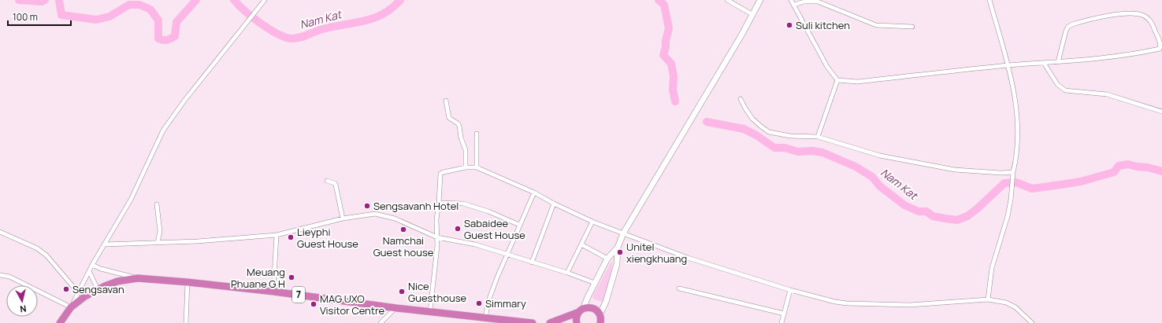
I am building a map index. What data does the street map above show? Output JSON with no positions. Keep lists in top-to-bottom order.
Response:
{
  "streets": {
    "highway": ["7"]
  },
  "water": ["Nam Kat"],
  "places": [
    "Suli kitchen",
    "Sengsavanh Hotel",
    "Sabaidee Guest House",
    "Namchai Guest house",
    "Lieyphi Guest House",
    "Unitel xiengkhuang",
    "Meuang Phuane G H",
    "Sengsavan",
    "Nice Guesthouse",
    "Simmary",
    "MAG UXO Visitor Centre"
  ],
  "scale_bar": "100 m",
  "north": "bottom"
}
